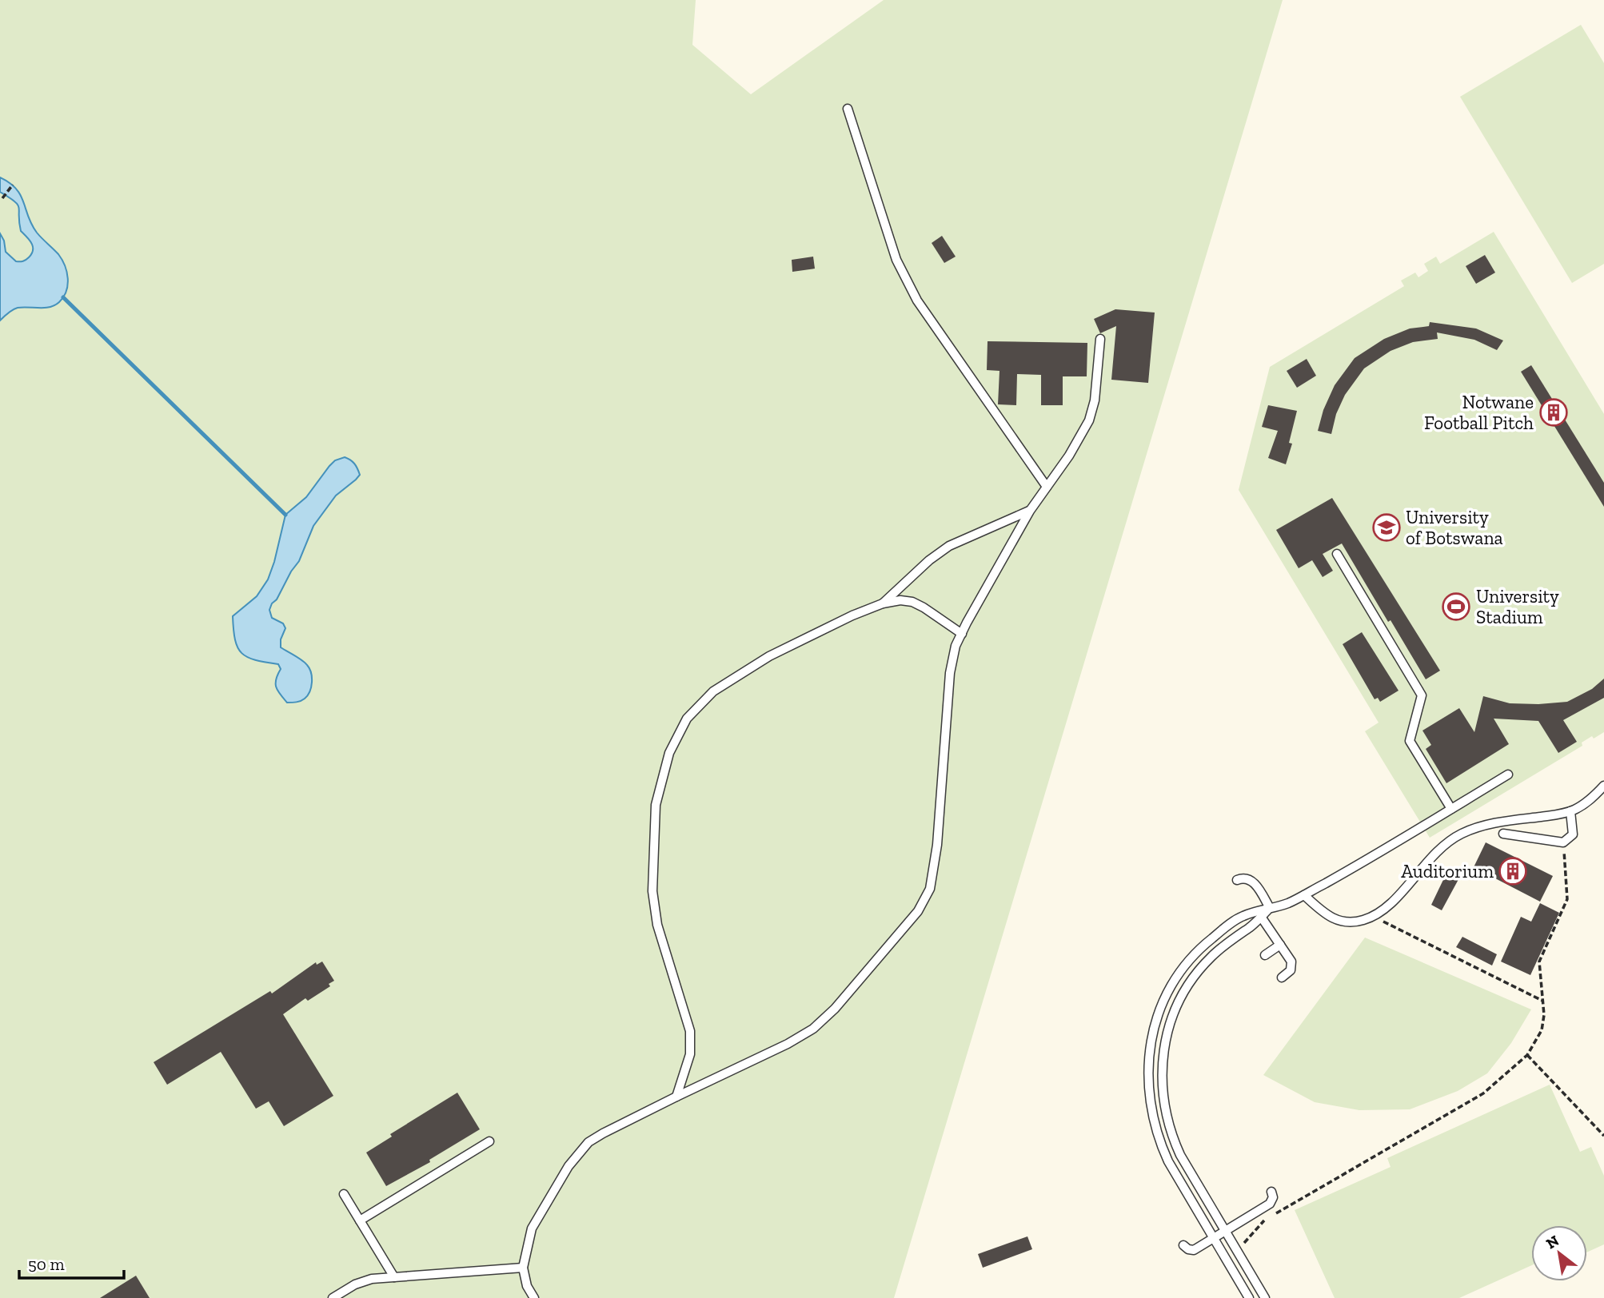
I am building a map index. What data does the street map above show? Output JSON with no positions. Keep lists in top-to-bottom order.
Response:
{
  "places": {
    "building": ["Notwane Football Pitch", "Auditorium"],
    "school or university": ["University of Botswana"],
    "sports": ["University Stadium"]
  },
  "scale_bar": "50 m",
  "north": "top left"
}
